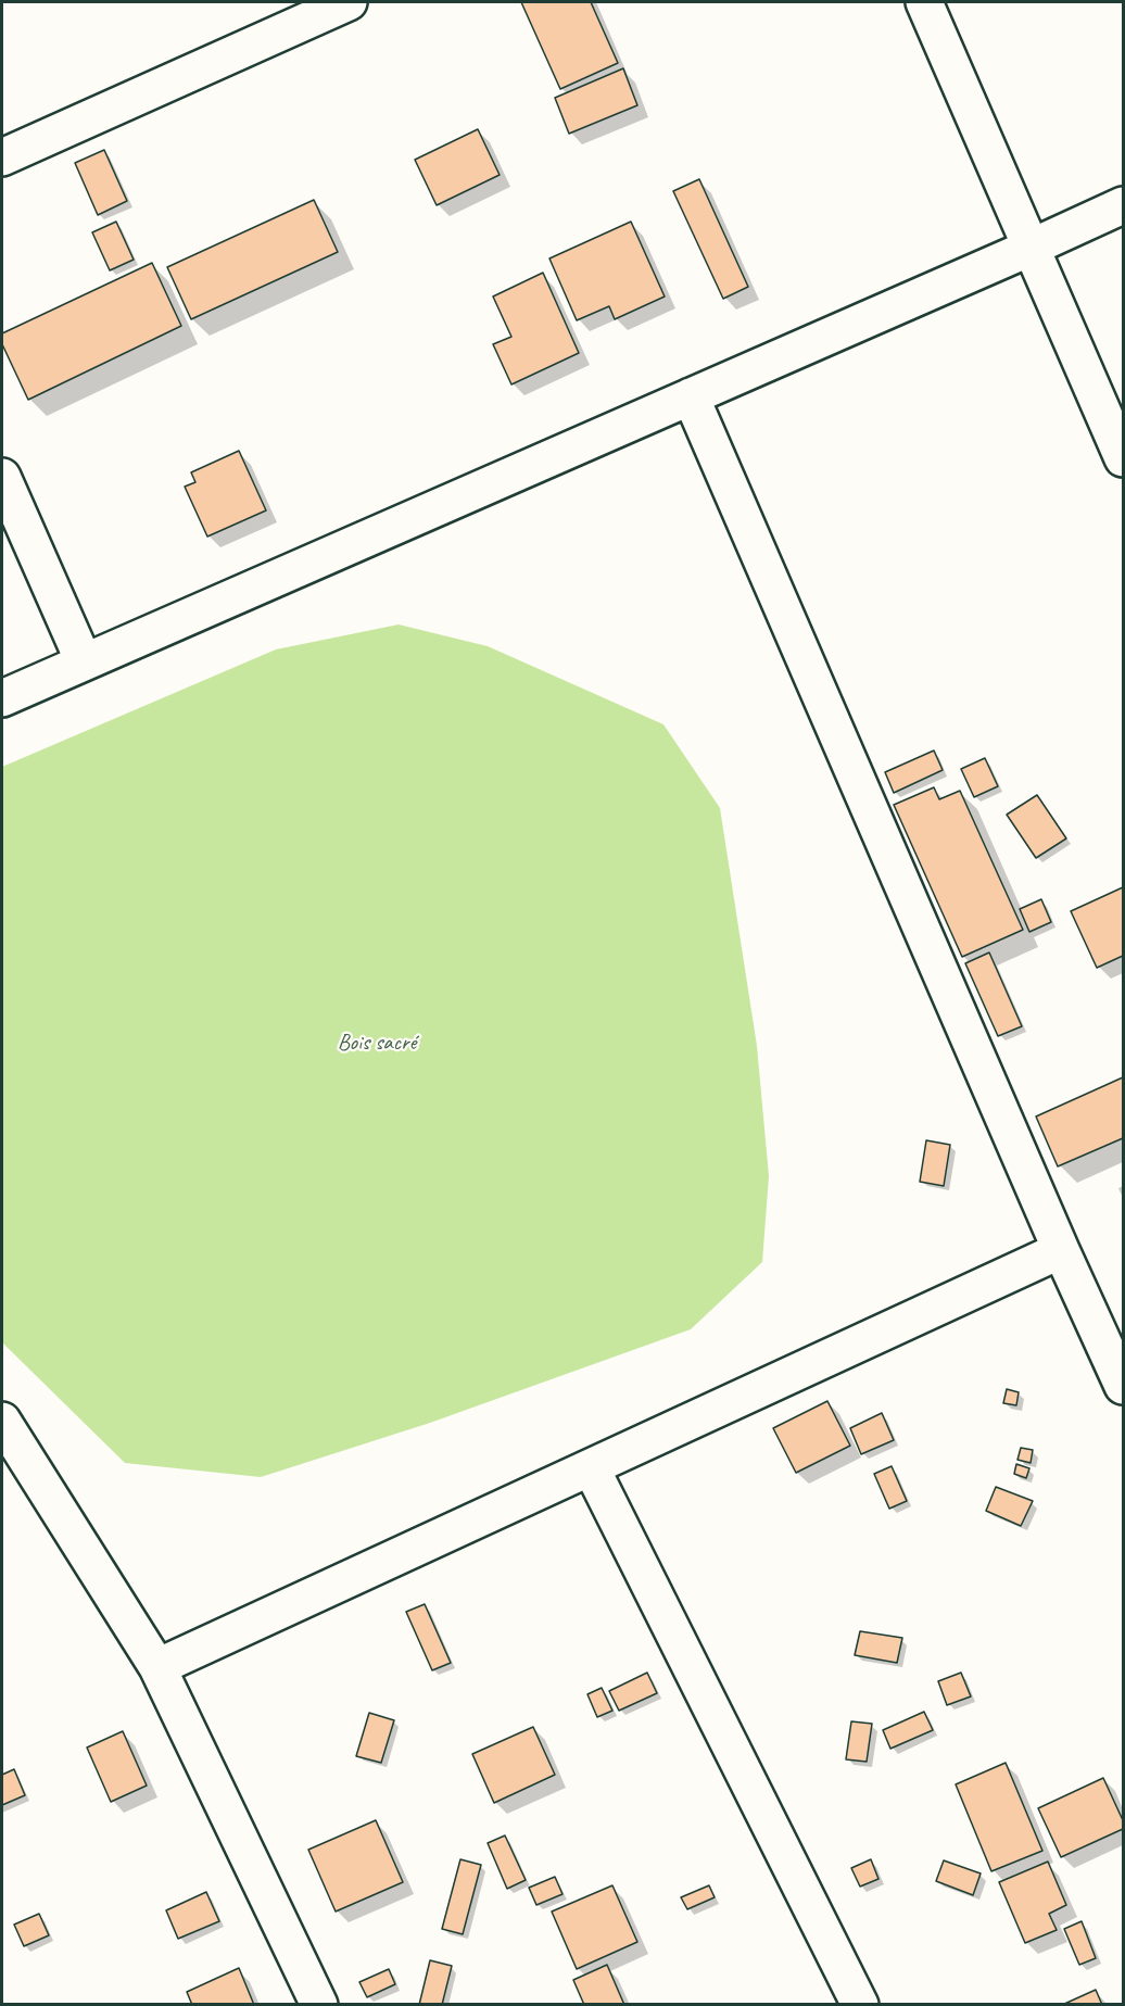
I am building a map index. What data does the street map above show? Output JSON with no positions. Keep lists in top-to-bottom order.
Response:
{
  "parks": ["Bois sacré"]
}
